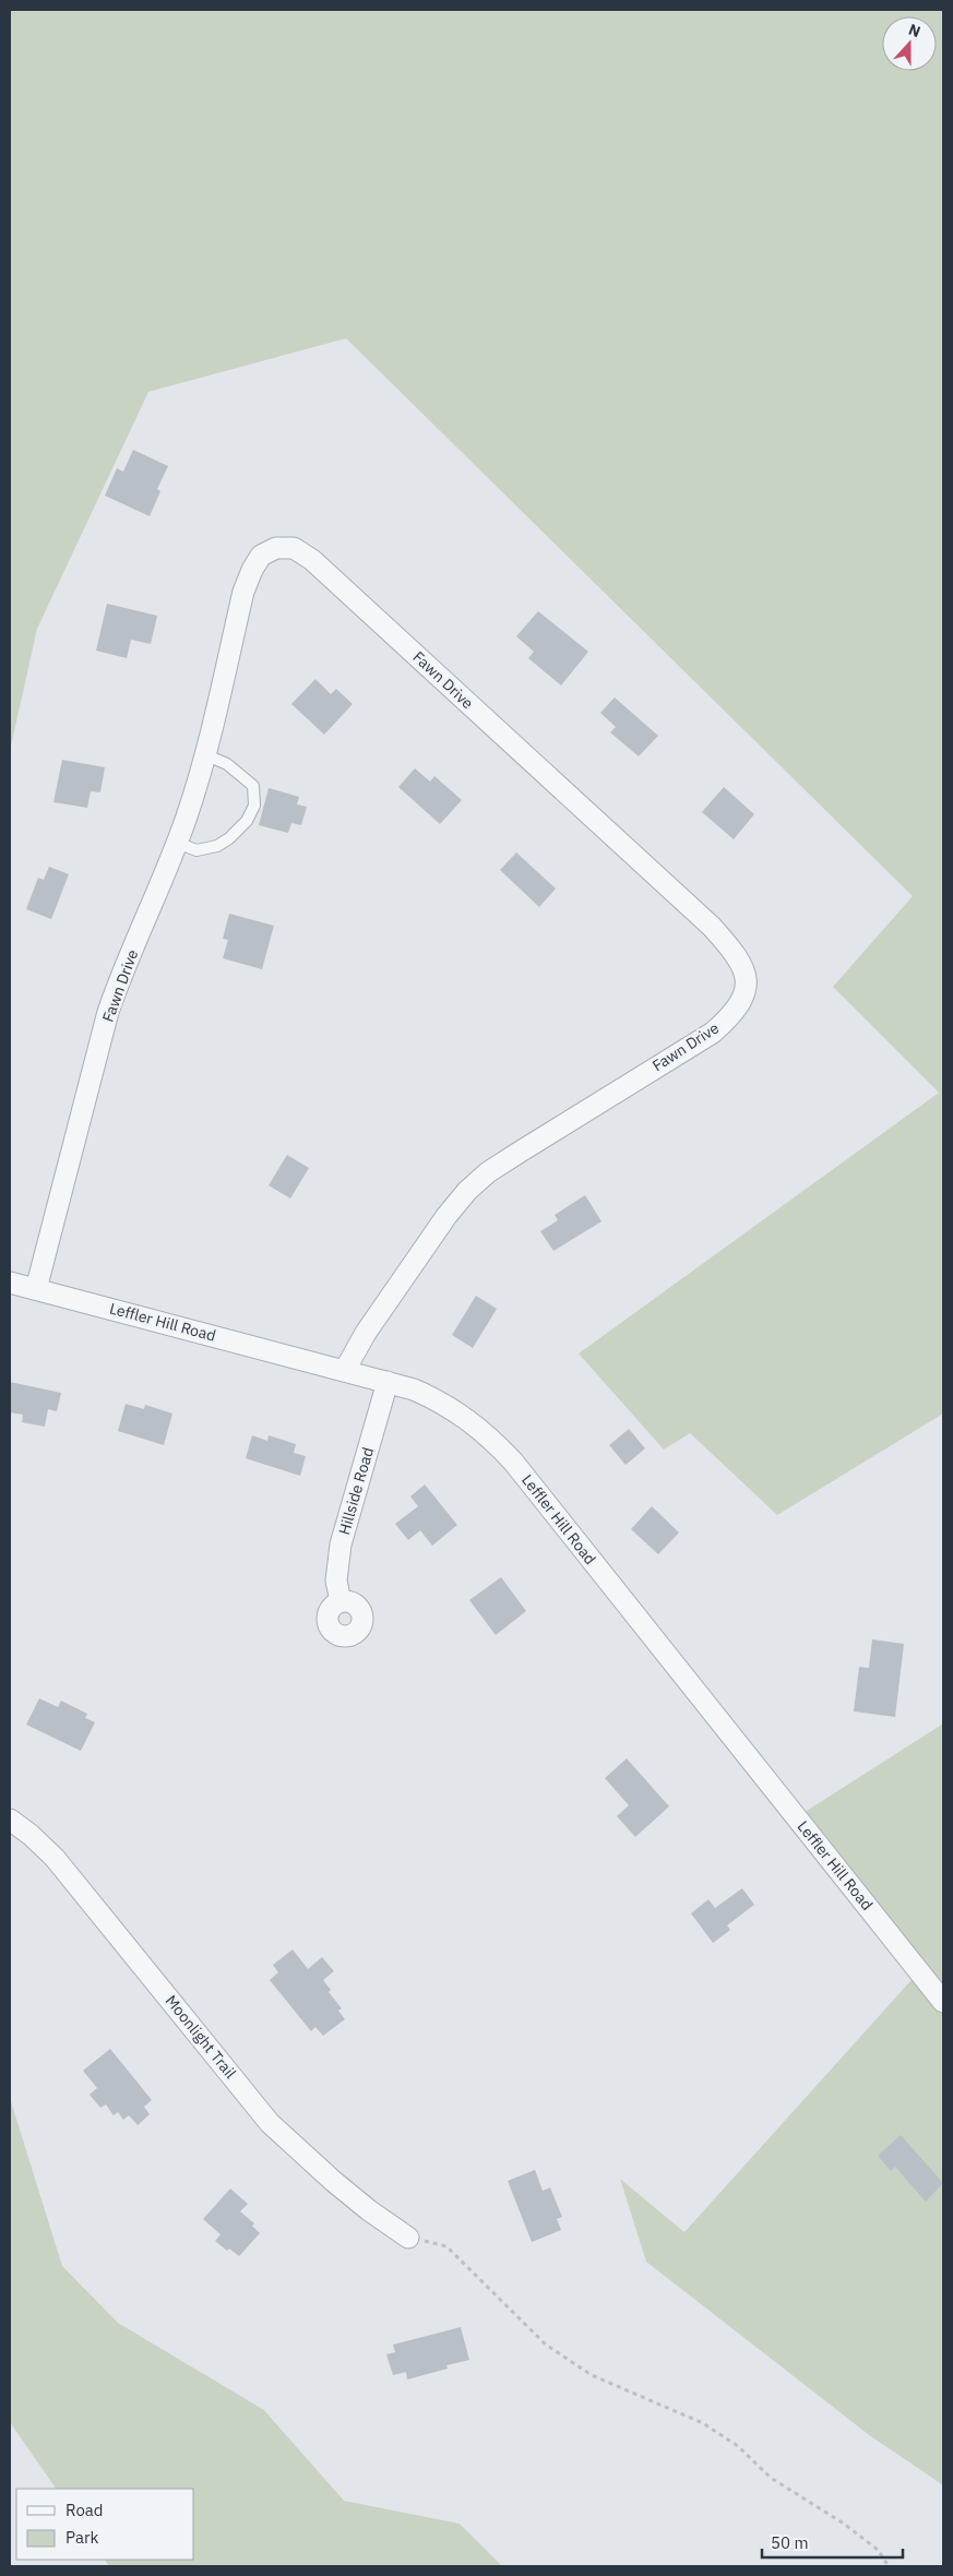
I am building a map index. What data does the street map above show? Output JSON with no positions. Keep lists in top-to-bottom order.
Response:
{
  "streets": {
    "street": [
      "Fawn Drive",
      "Leffler Hill Road",
      "Hillside Road",
      "Moonlight Trail"
    ]
  },
  "crossings": [
    ["Fawn Drive", "Leffler Hill Road"],
    ["Leffler Hill Road", "Hillside Road"]
  ],
  "legend": ["Road", "Park"],
  "scale_bar": "50 m",
  "north": "top"
}
